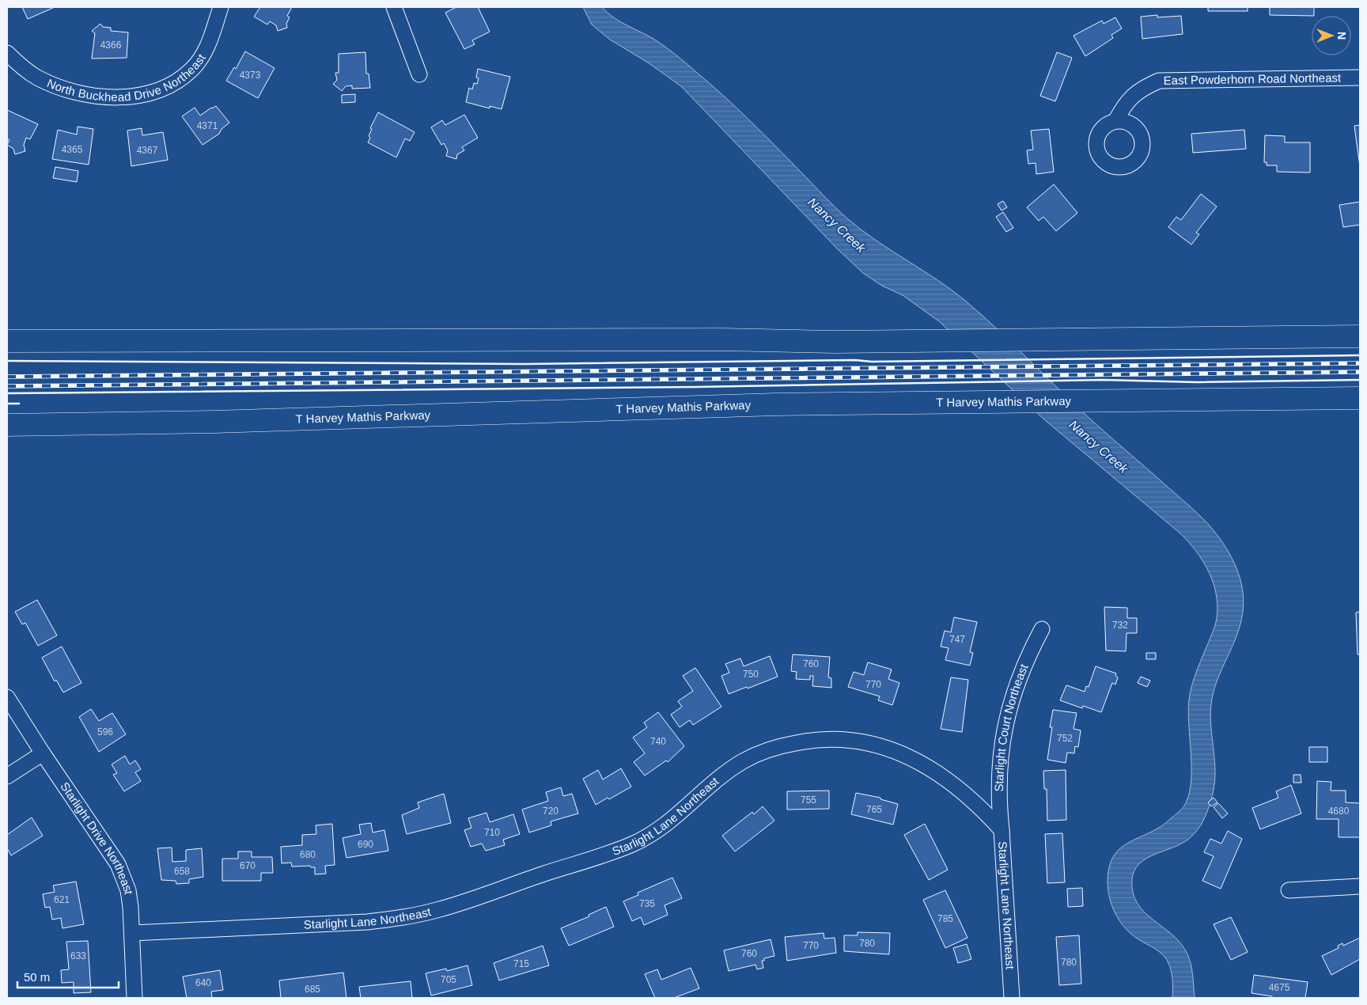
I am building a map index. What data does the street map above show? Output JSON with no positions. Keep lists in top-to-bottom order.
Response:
{
  "streets": {
    "highway": ["T Harvey Mathis Parkway"],
    "street": [
      "North Buckhead Drive Northeast",
      "East Powderhorn Road Northeast",
      "Starlight Court Northeast",
      "Starlight Lane Northeast",
      "Starlight Drive Northeast"
    ]
  },
  "crossings": [
    ["Starlight Court Northeast", "Starlight Lane Northeast"],
    ["Starlight Lane Northeast", "Starlight Drive Northeast"]
  ],
  "water": ["Nancy Creek"],
  "house_numbers": [
    "4366",
    "4373",
    "4371",
    "4365",
    "4367",
    "732",
    "747",
    "760",
    "750",
    "770",
    "596",
    "752",
    "740",
    "755",
    "765",
    "720",
    "4680",
    "710",
    "690",
    "680",
    "670",
    "658",
    "621",
    "735",
    "785",
    "780",
    "770",
    "760",
    "633",
    "780",
    "715",
    "705",
    "640",
    "4675",
    "685"
  ],
  "scale_bar": "50 m",
  "north": "right"
}
